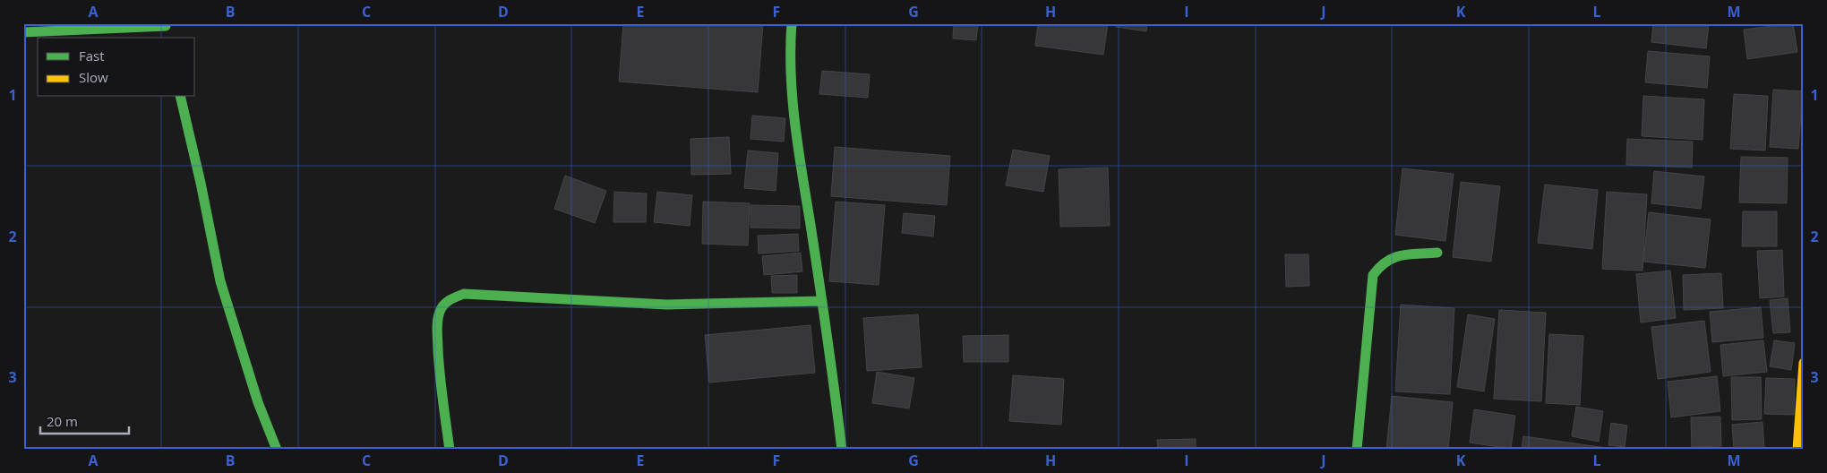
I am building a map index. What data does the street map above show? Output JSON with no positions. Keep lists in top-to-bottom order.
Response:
{
  "legend": ["Fast", "Slow"],
  "scale_bar": "20 m",
  "grid": {
    "columns": [
      "A",
      "B",
      "C",
      "D",
      "E",
      "F",
      "G",
      "H",
      "I",
      "J",
      "K",
      "L",
      "M"
    ],
    "rows": ["1", "2", "3"]
  }
}
